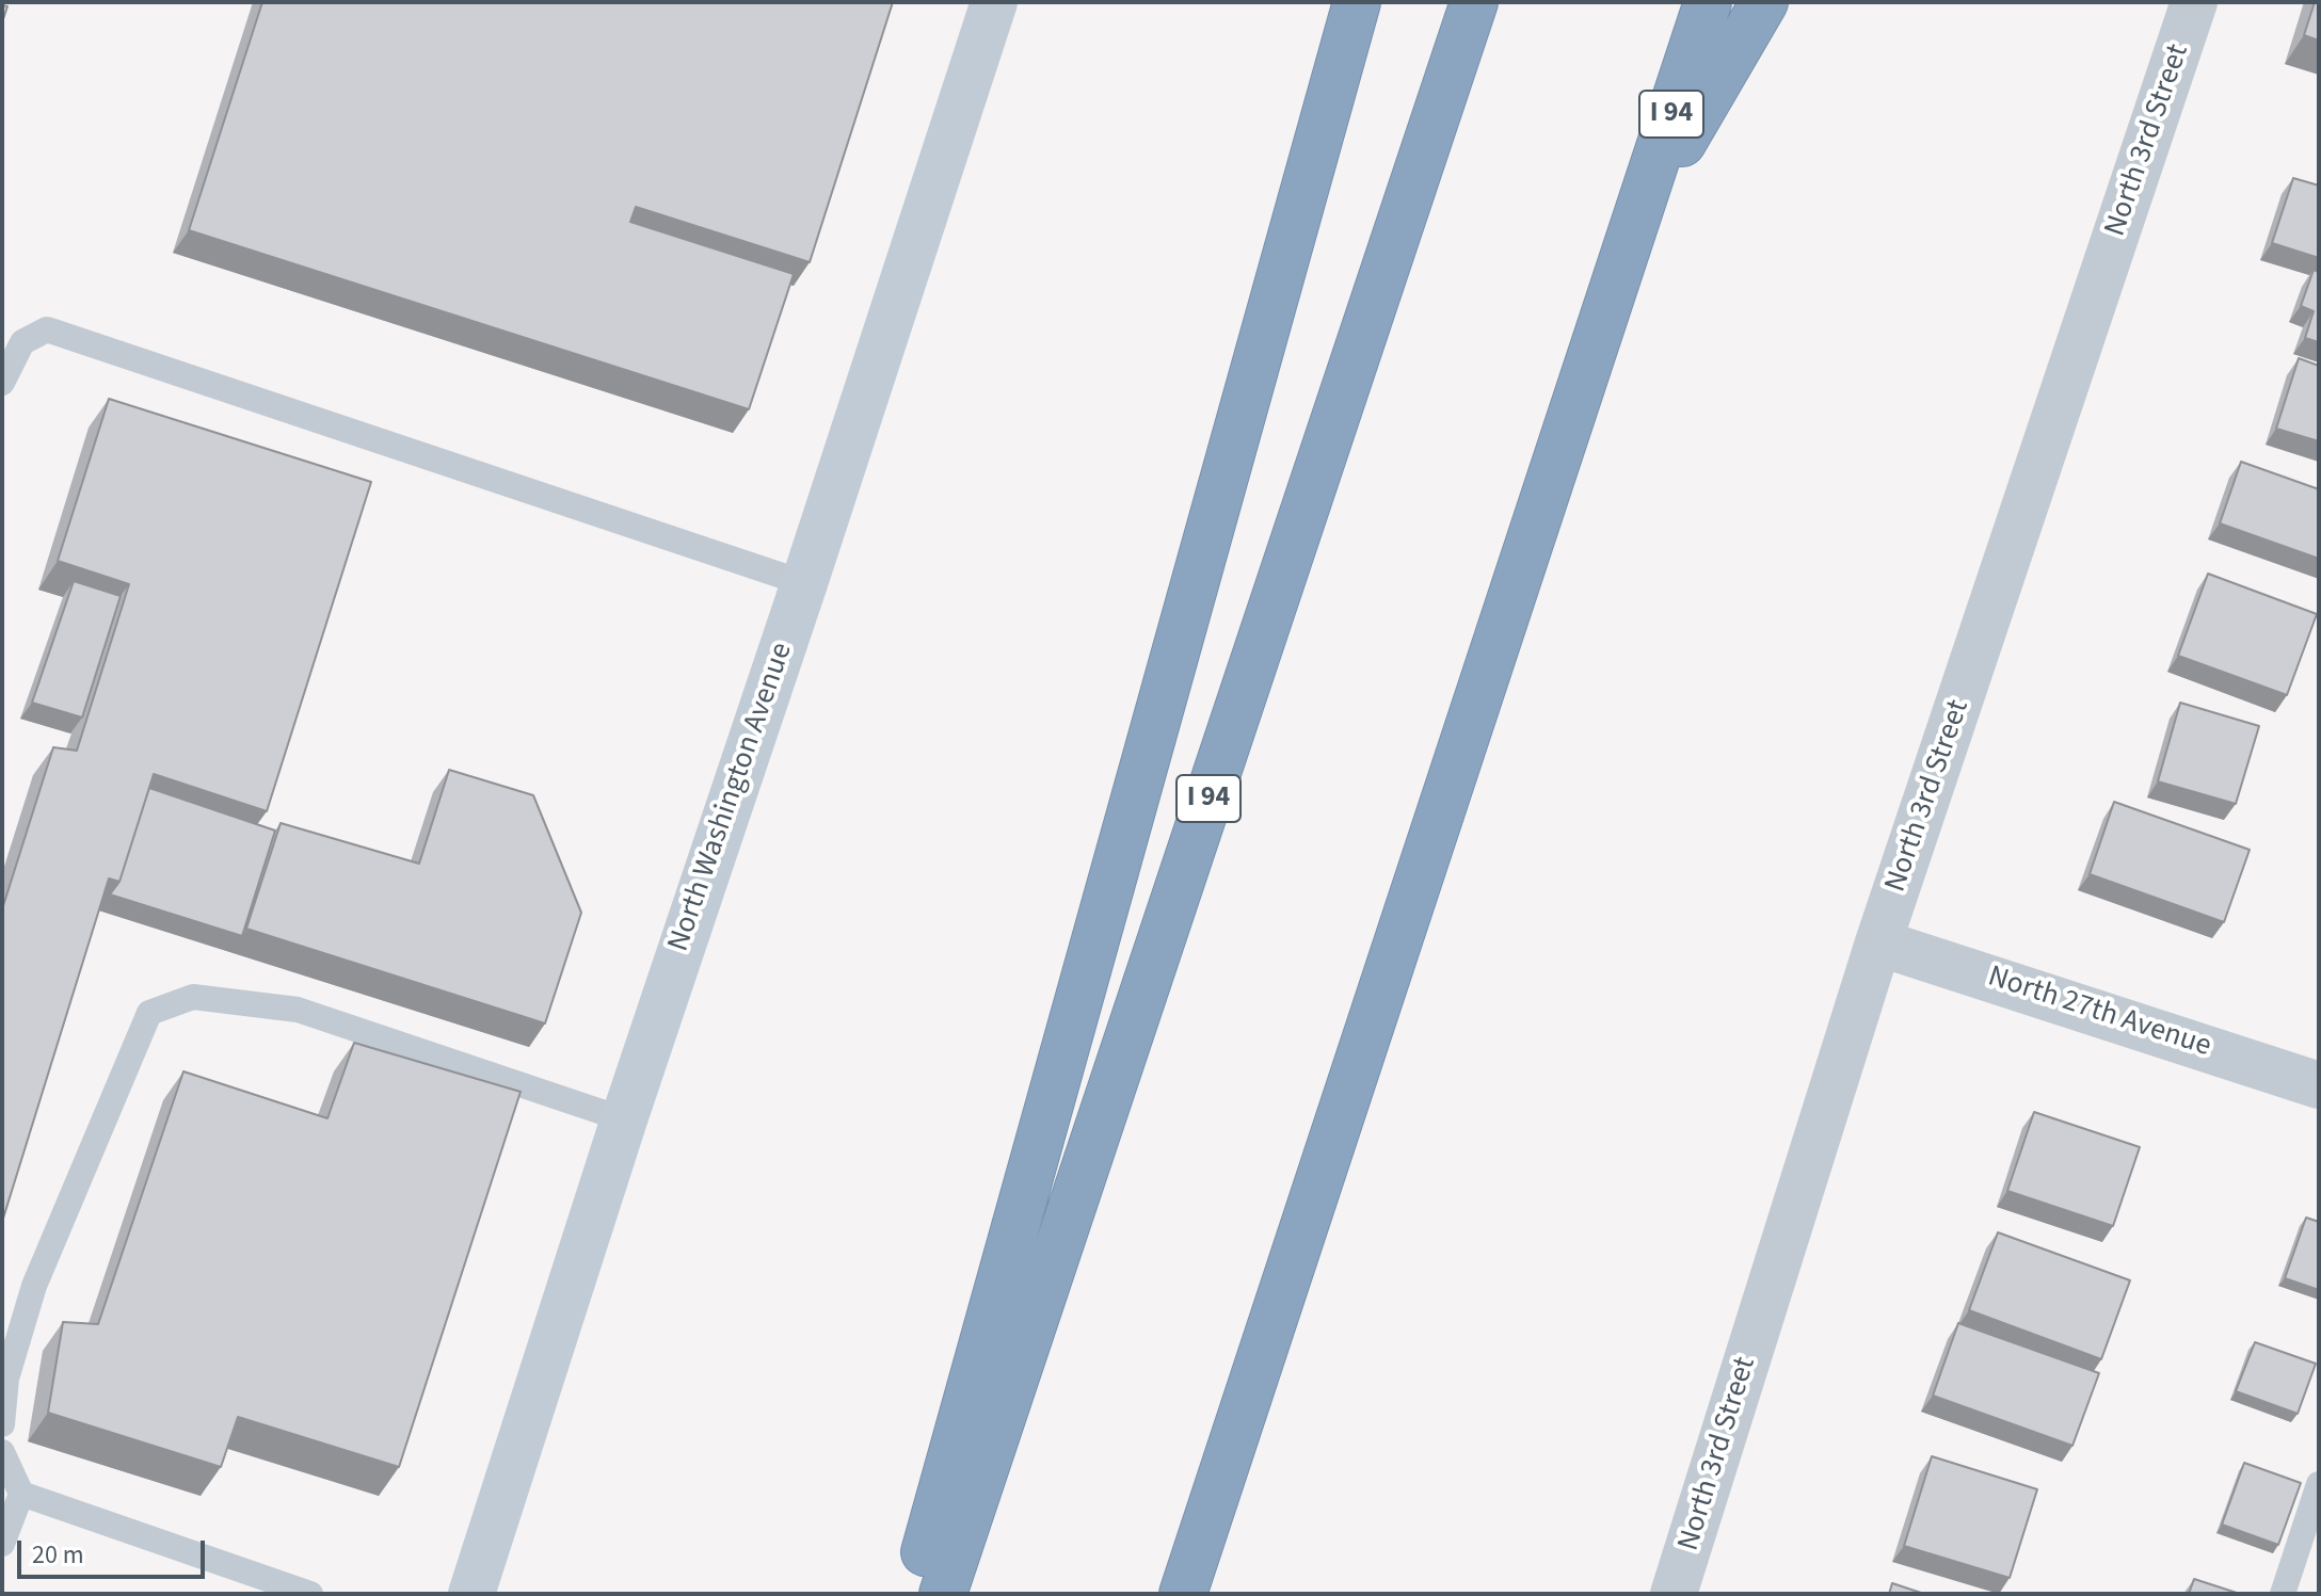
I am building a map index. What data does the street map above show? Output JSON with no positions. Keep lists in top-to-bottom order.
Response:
{
  "streets": {
    "highway": ["I 94"],
    "street": ["North 3rd Street", "North Washington Avenue", "North 27th Avenue"]
  },
  "crossings": [
    ["North 3rd Street", "North 27th Avenue"]
  ],
  "scale_bar": "20 m"
}
